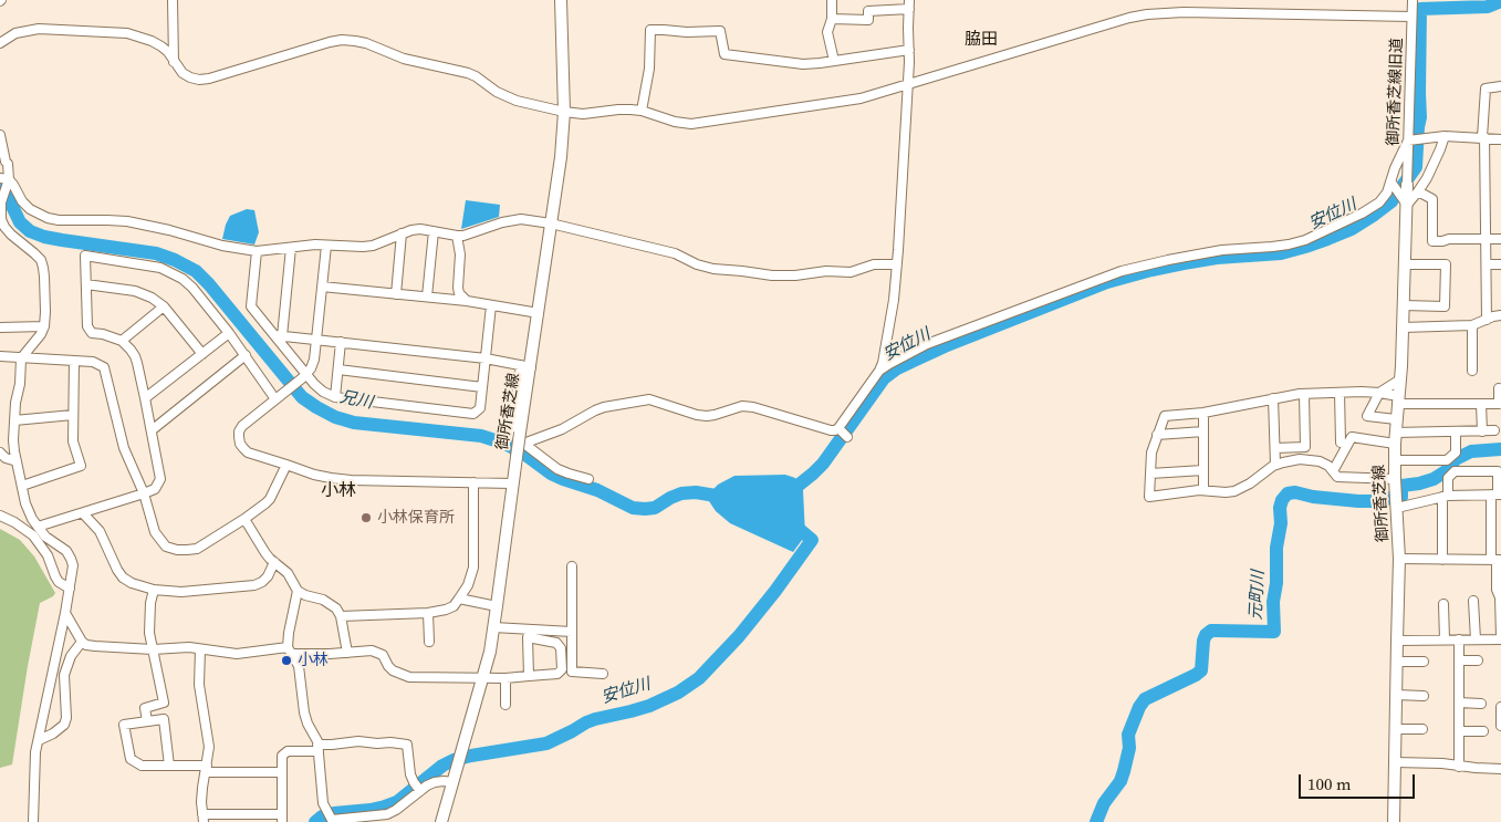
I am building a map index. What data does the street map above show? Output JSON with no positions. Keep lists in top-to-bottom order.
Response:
{
  "streets": {
    "main road": ["御所香芝線"],
    "street": ["御所香芝線旧道"]
  },
  "crossings": [
    ["御所香芝線旧道", "御所香芝線"]
  ],
  "districts": ["脇田", "小林"],
  "water": ["安位川", "兄川", "元町川"],
  "places": ["小林保育所", "小林"],
  "scale_bar": "100 m"
}
